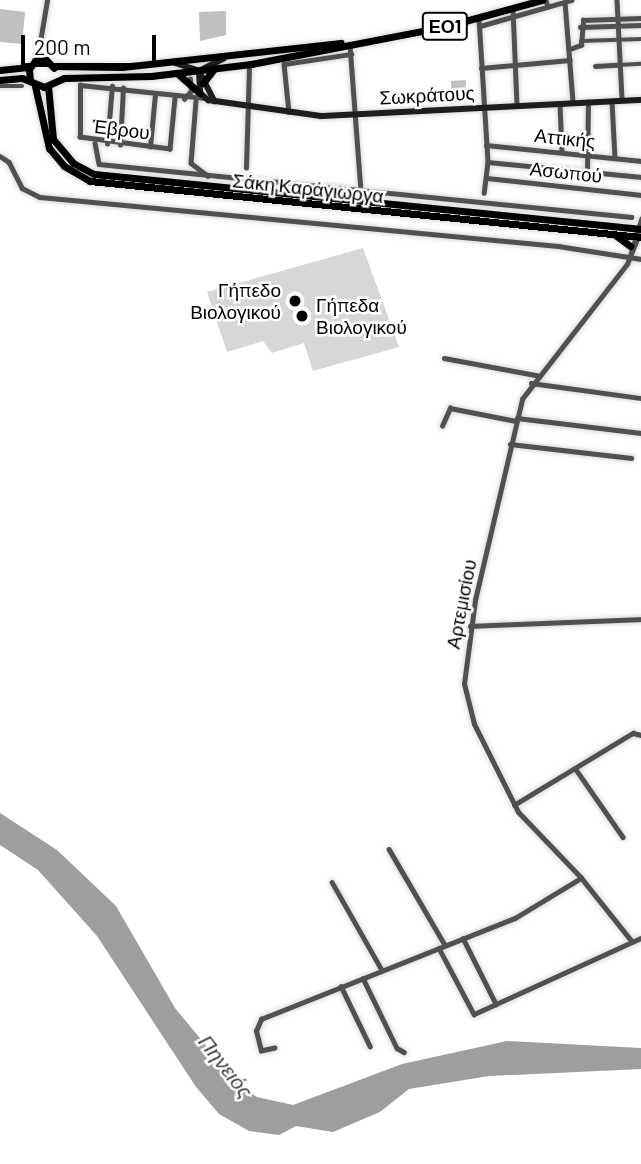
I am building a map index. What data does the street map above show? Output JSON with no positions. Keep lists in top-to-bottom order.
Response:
{
  "streets": {
    "main road": ["ΕΟ1", "Σωκράτους", "Σάκη Καράγιωργα"],
    "street": [
      "Έβρου",
      "Αττικής",
      "Ασωπού",
      "Αρτεμισίου"
    ]
  },
  "crossings": [
    ["ΕΟ1", "Σάκη Καράγιωργα"],
    ["Σάκη Καράγιωργα", "Αρτεμισίου"]
  ],
  "water": ["Πηνειός"],
  "places": ["Γήπεδο Βιολογικού", "Γήπεδα Βιολογικού"],
  "scale_bar": "200 m"
}
